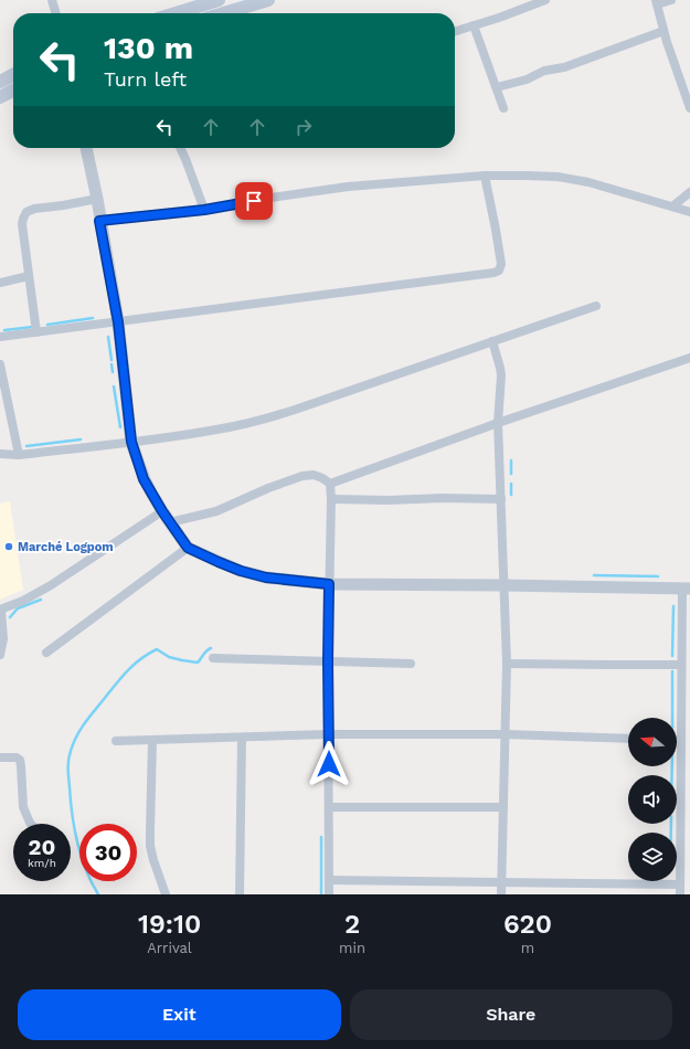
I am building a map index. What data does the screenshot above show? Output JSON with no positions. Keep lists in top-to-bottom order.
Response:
{
  "places": ["Marché Logpom"],
  "north": "left",
  "page": {
    "turn": ["130 m", "Turn left"],
    "speed": "20 km/h",
    "limit": "30",
    "eta": [
      "19:10",
      "Arrival",
      "2",
      "min",
      "620",
      "m"
    ],
    "buttons": ["Exit", "Share"]
  }
}
